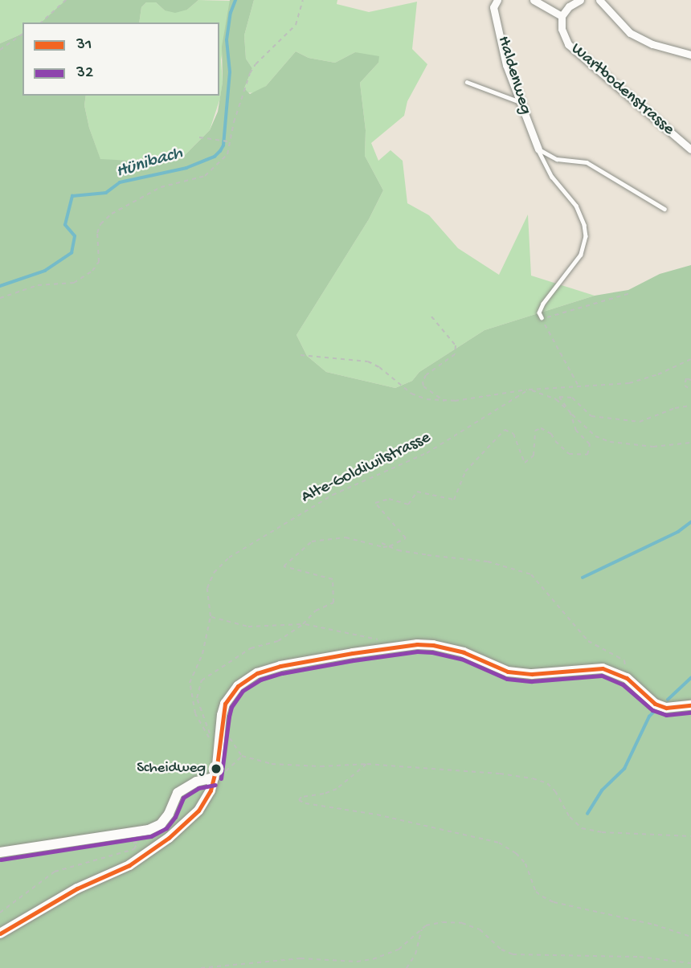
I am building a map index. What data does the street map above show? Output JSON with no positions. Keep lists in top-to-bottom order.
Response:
{
  "streets": {
    "street": ["Haldenweg", "Wartbodenstrasse"],
    "path": ["Alte-Goldiwilstrasse"]
  },
  "water": ["Hünibach"],
  "places": ["Scheidweg"],
  "lines": ["transit line 31", "transit line 32"],
  "legend": ["31", "32"]
}
